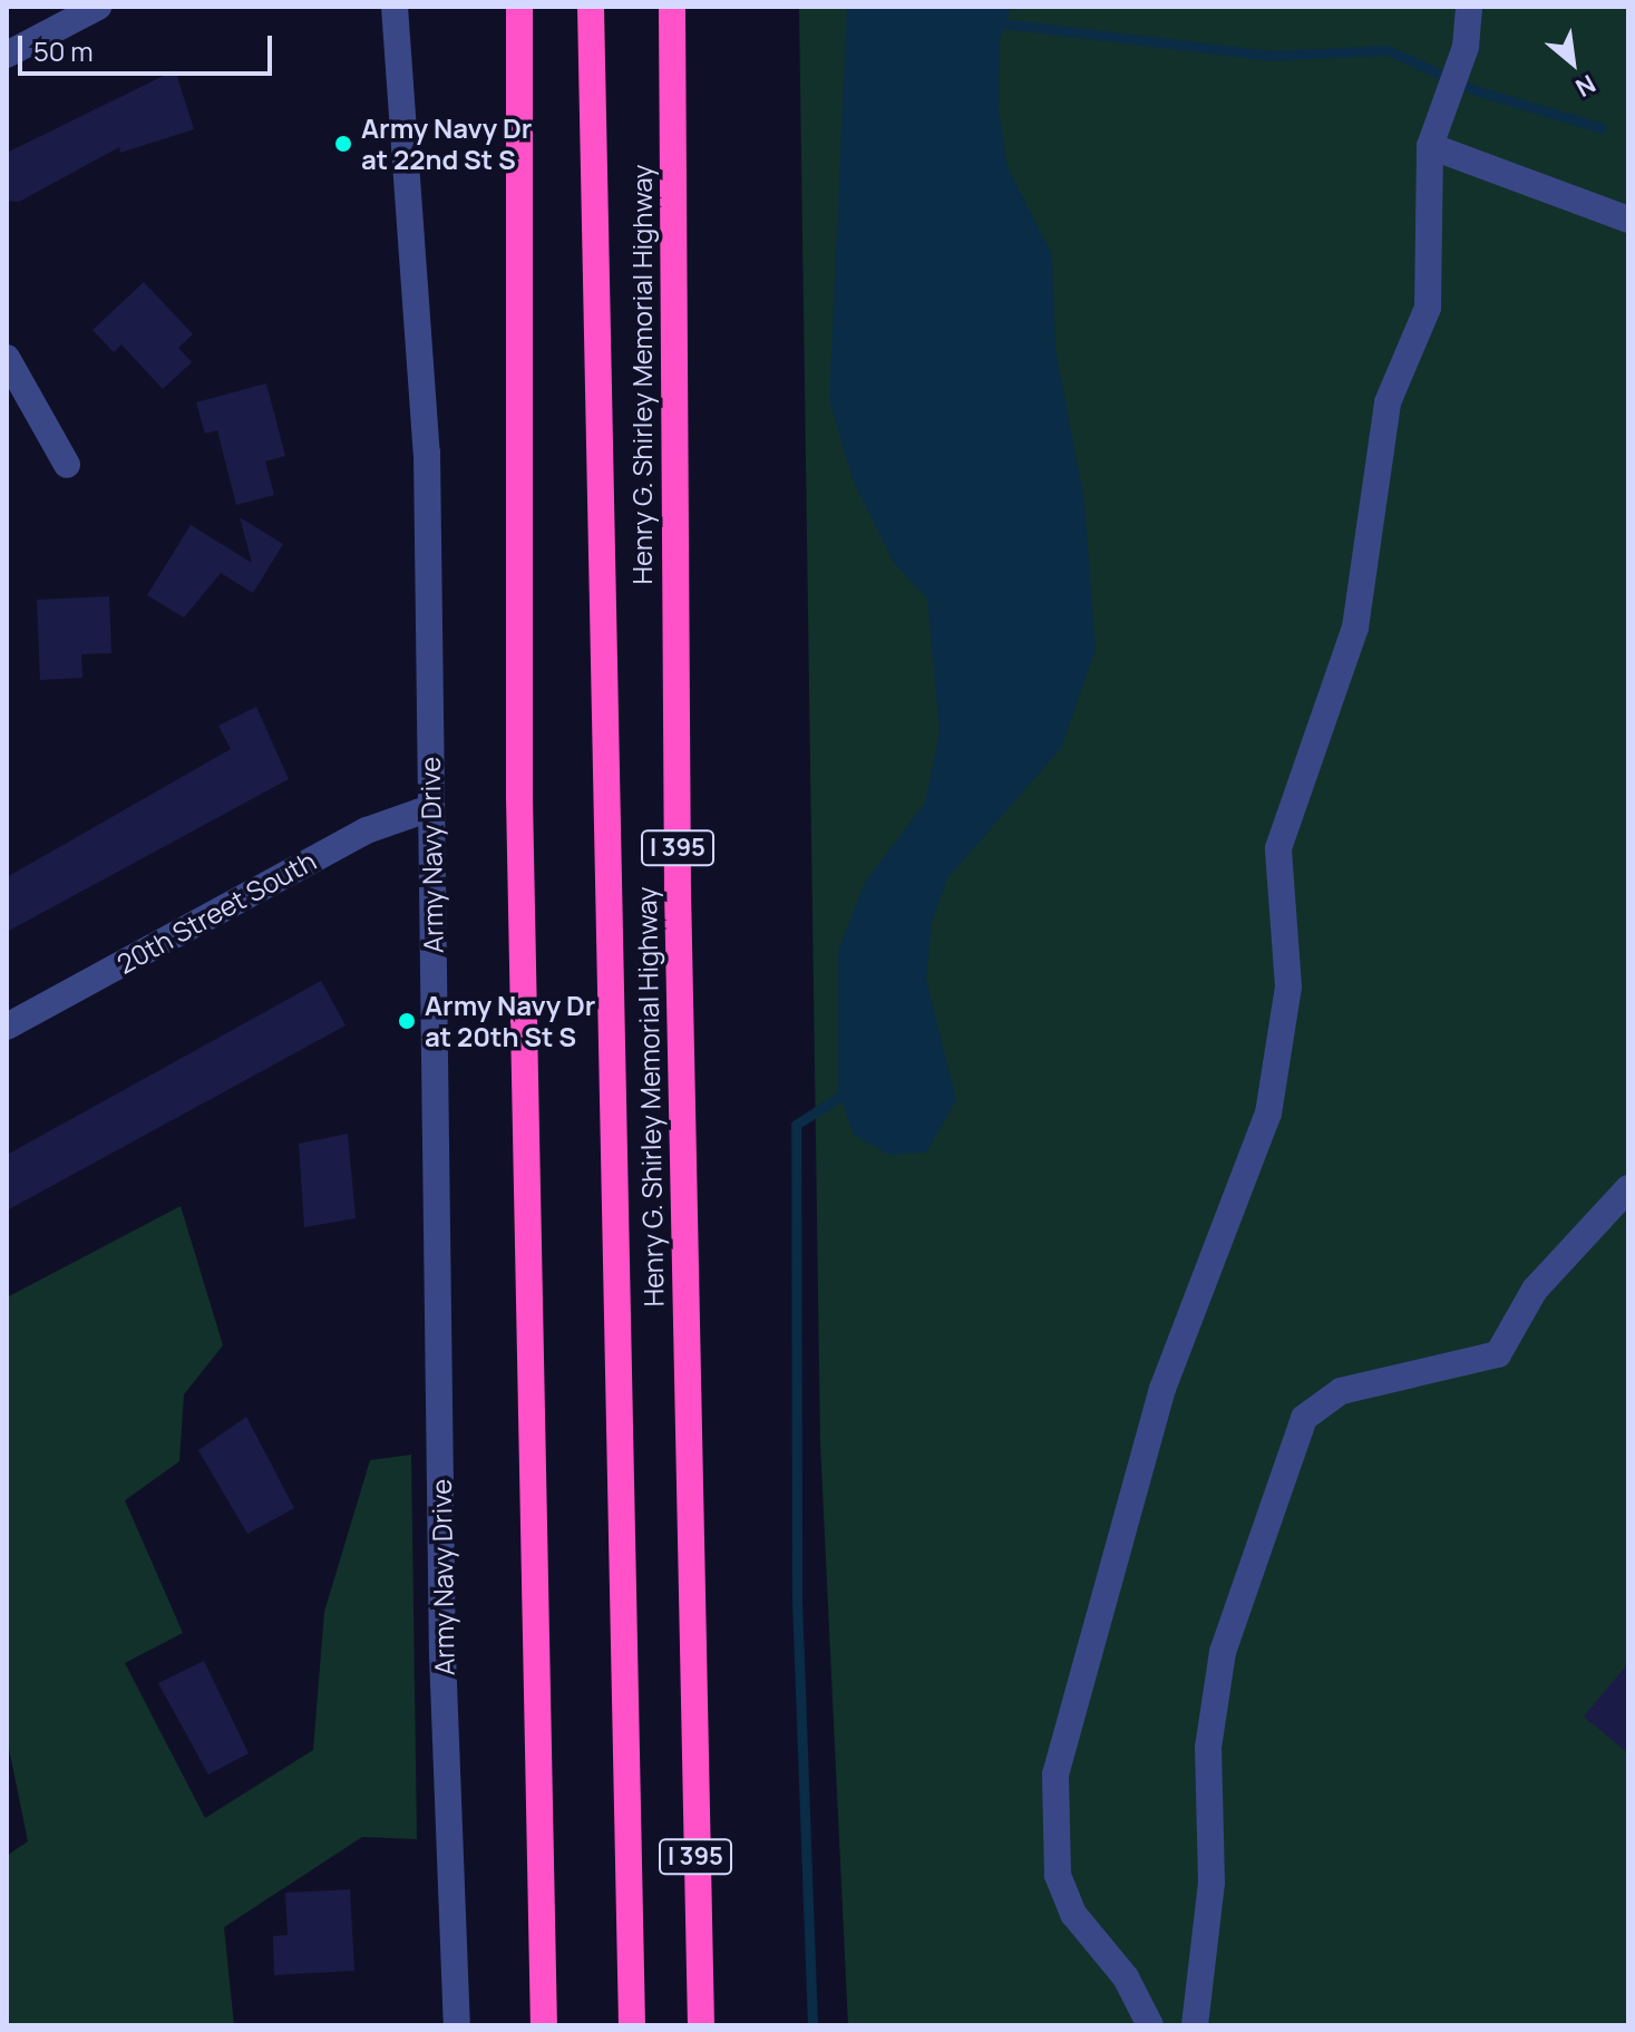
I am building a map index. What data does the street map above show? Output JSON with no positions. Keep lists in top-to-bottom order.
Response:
{
  "streets": {
    "highway": ["Henry G. Shirley Memorial Highway", "I 395"],
    "street": ["Army Navy Drive", "20th Street South"]
  },
  "crossings": [
    ["Army Navy Drive", "20th Street South"]
  ],
  "places": ["Army Navy Dr at 22nd St S", "Army Navy Dr at 20th St S"],
  "scale_bar": "50 m",
  "north": "bottom right"
}
